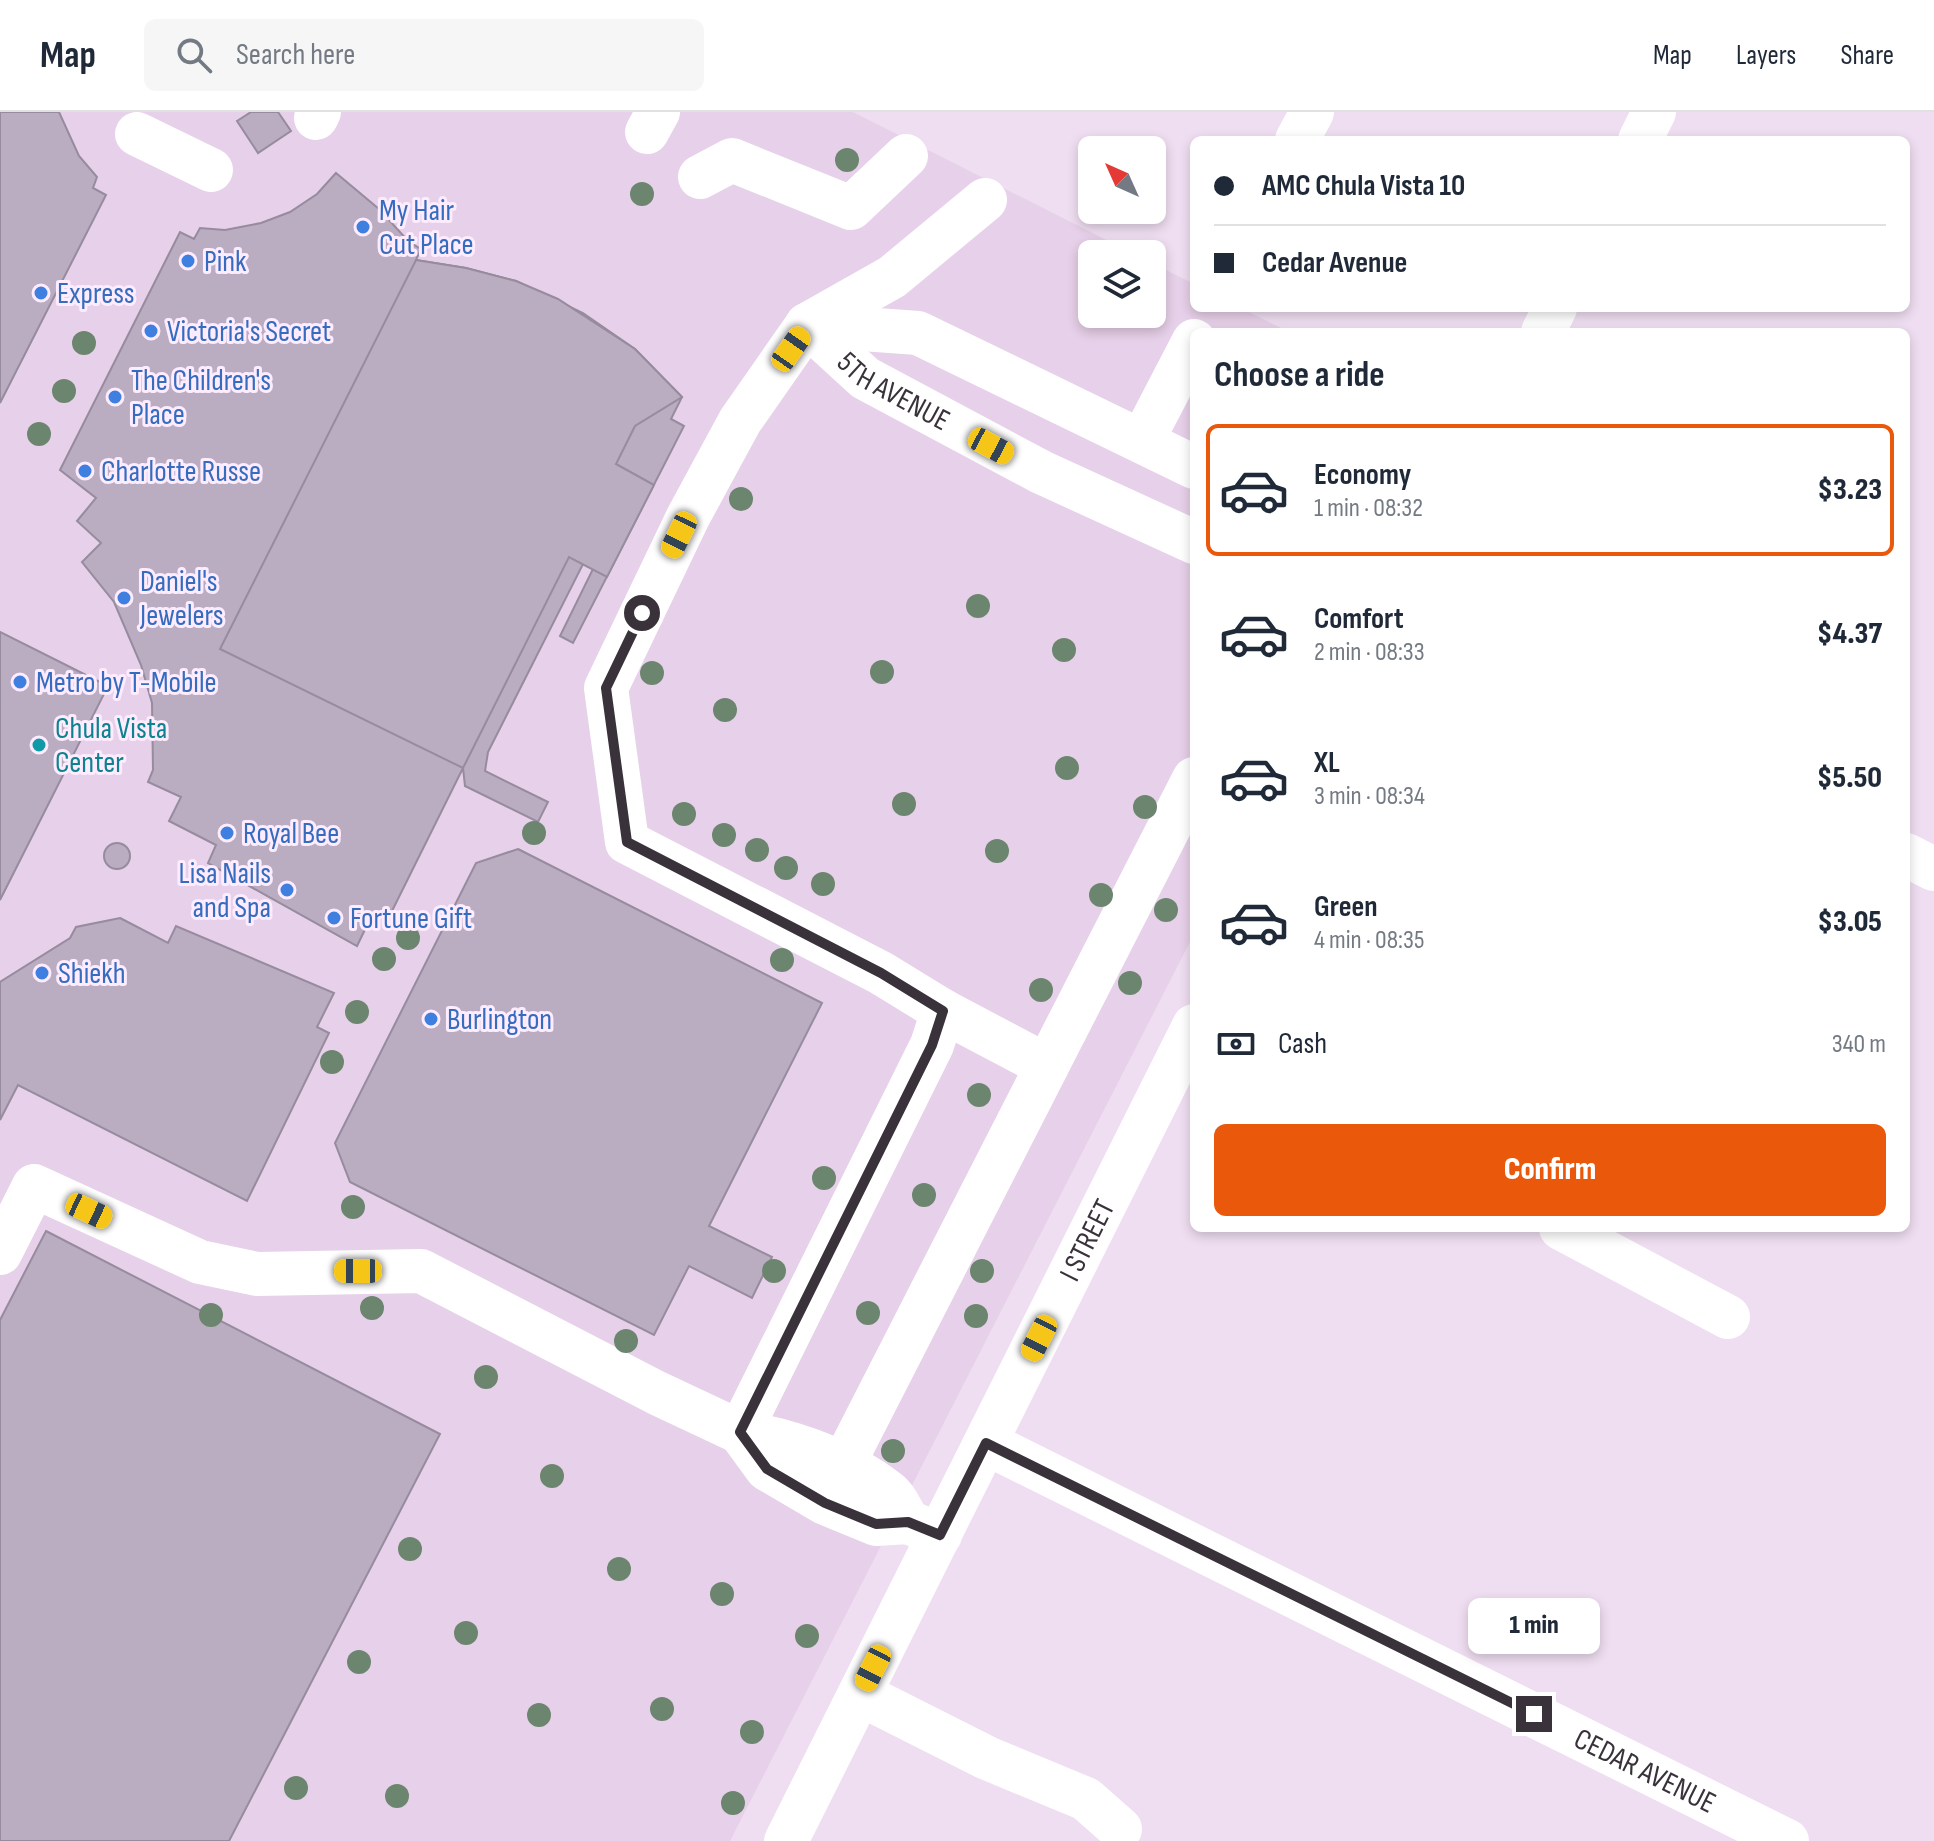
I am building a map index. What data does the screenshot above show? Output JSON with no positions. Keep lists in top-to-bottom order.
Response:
{
  "streets": {
    "street": ["5TH AVENUE", "I STREET", "CEDAR AVENUE"]
  },
  "crossings": [
    ["I STREET", "CEDAR AVENUE"]
  ],
  "places": [
    "My Hair Cut Place",
    "Pink",
    "Express",
    "Victoria's Secret",
    "The Children's Place",
    "Charlotte Russe",
    "Daniel's Jewelers",
    "Metro by T-Mobile",
    "Chula Vista Center",
    "Royal Bee",
    "Lisa Nails and Spa",
    "Fortune Gift",
    "Shiekh",
    "Burlington"
  ],
  "north": "top left",
  "page": {
    "header": "Map",
    "search": "Search here",
    "nav": ["Map", "Layers", "Share"],
    "banner": ["AMC Chula Vista 10", "Cedar Avenue"],
    "heading": "Choose a ride",
    "list": [
      {
        "name": "Economy",
        "note": "1 min · 08:32",
        "value": "$3.23"
      },
      {
        "name": "Comfort",
        "note": "2 min · 08:33",
        "value": "$4.37"
      },
      {
        "name": "XL",
        "note": "3 min · 08:34",
        "value": "$5.50"
      },
      {
        "name": "Green",
        "note": "4 min · 08:35",
        "value": "$3.05"
      }
    ],
    "pay": ["Cash", "340 m"],
    "buttons": "Confirm",
    "bubble": "1 min"
  }
}
